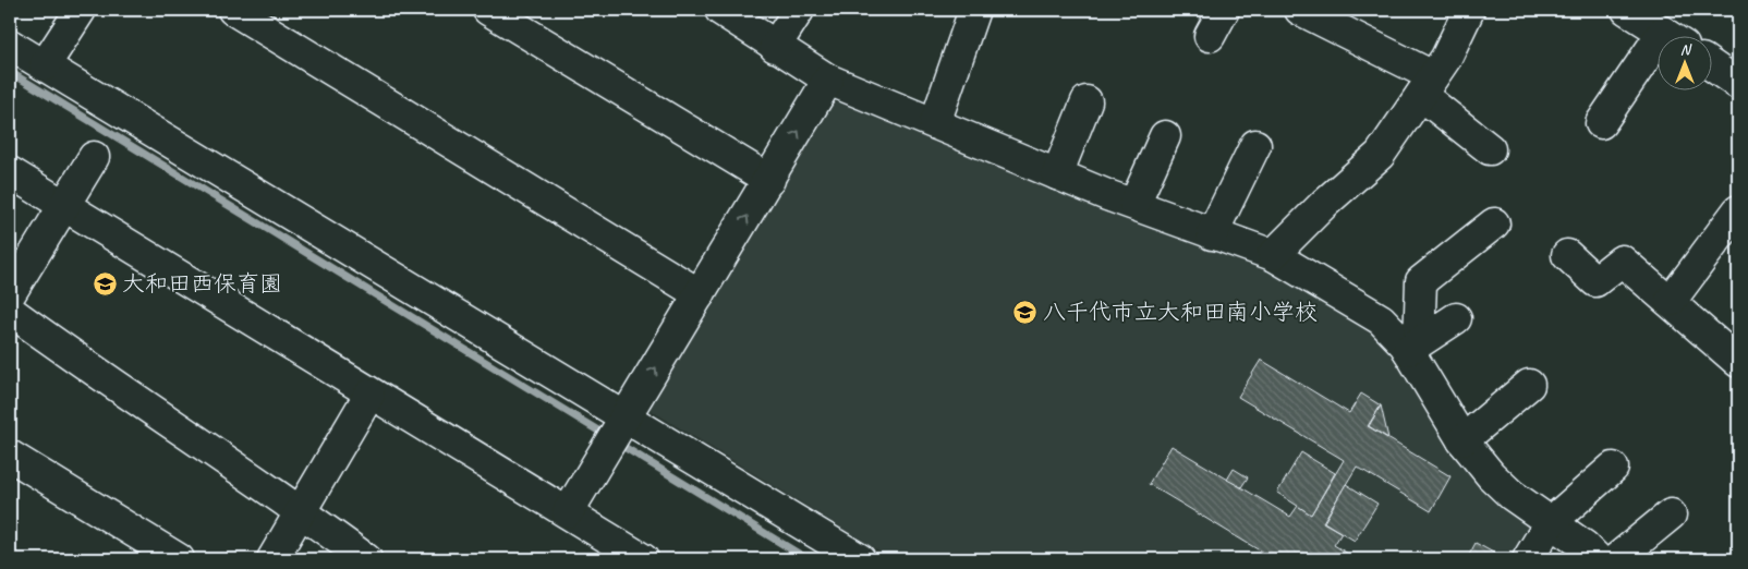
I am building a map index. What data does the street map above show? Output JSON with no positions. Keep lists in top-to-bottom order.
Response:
{
  "places": {
    "school or university": ["大和田西保育園", "八千代市立大和田南小学校"]
  },
  "north": "top"
}
